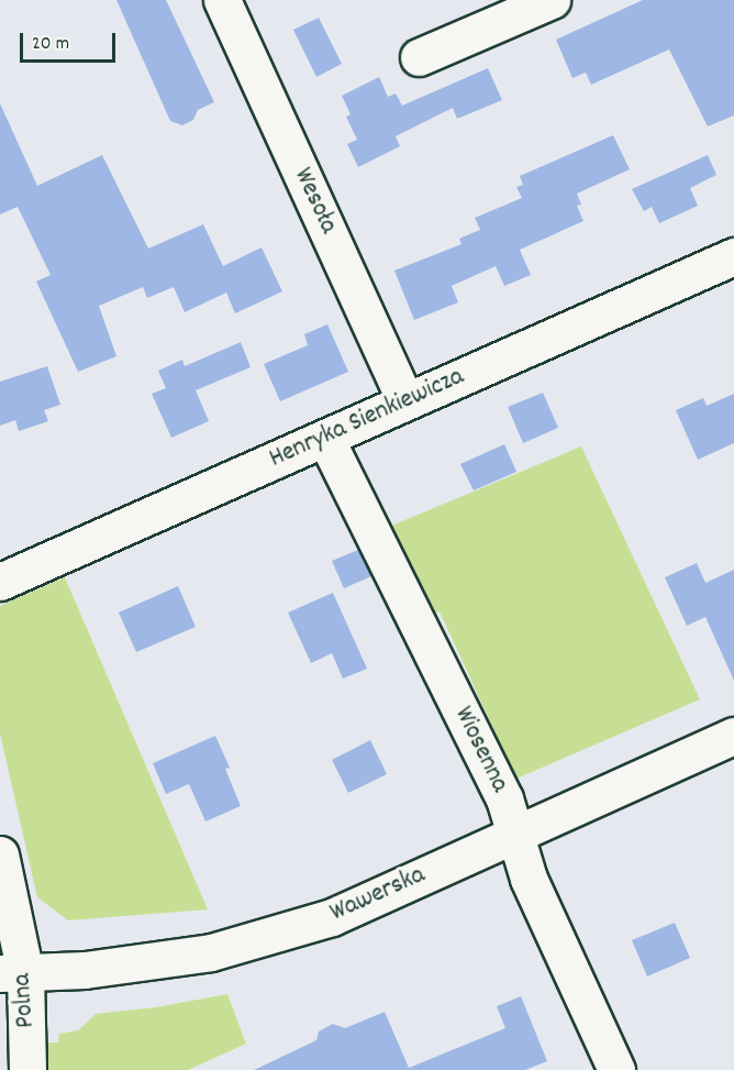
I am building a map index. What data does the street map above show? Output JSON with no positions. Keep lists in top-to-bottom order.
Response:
{
  "streets": {
    "street": [
      "Wesoła",
      "Henryka Sienkiewicza",
      "Wiosenna",
      "Wawerska",
      "Polna"
    ]
  },
  "crossings": [
    ["Wesoła", "Henryka Sienkiewicza"],
    ["Henryka Sienkiewicza", "Wiosenna"],
    ["Wiosenna", "Wawerska"],
    ["Wawerska", "Polna"]
  ],
  "scale_bar": "20 m"
}
